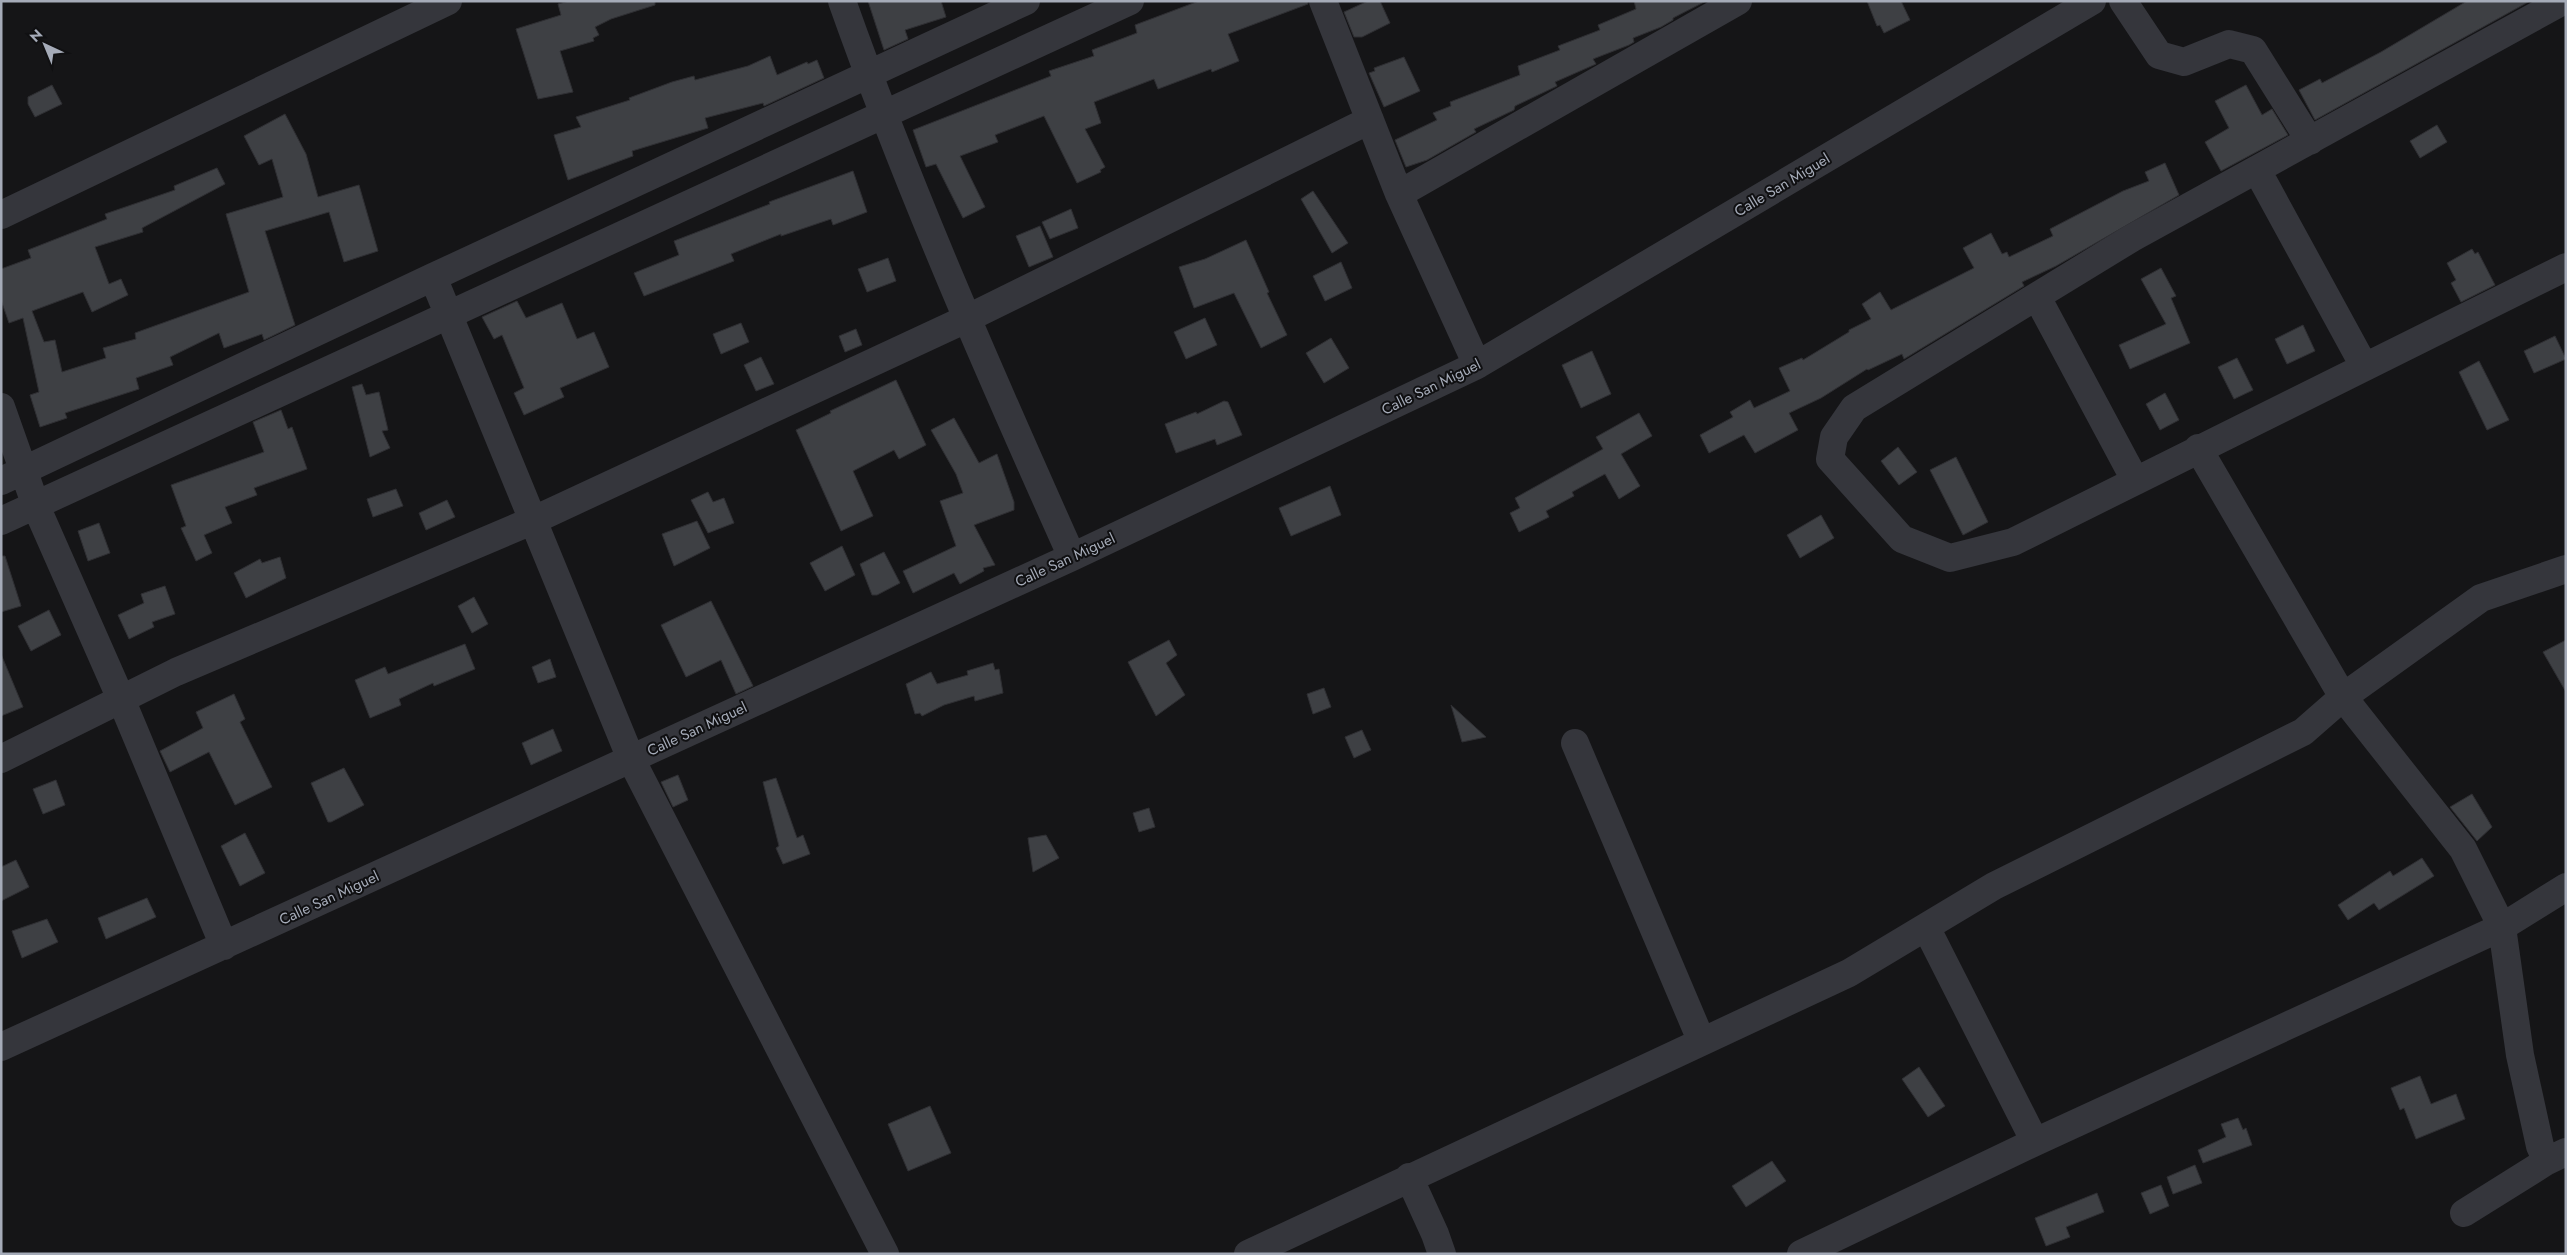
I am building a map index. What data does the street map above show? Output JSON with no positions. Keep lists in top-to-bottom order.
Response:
{
  "streets": {
    "street": ["Calle San Miguel"]
  },
  "north": "top left"
}
